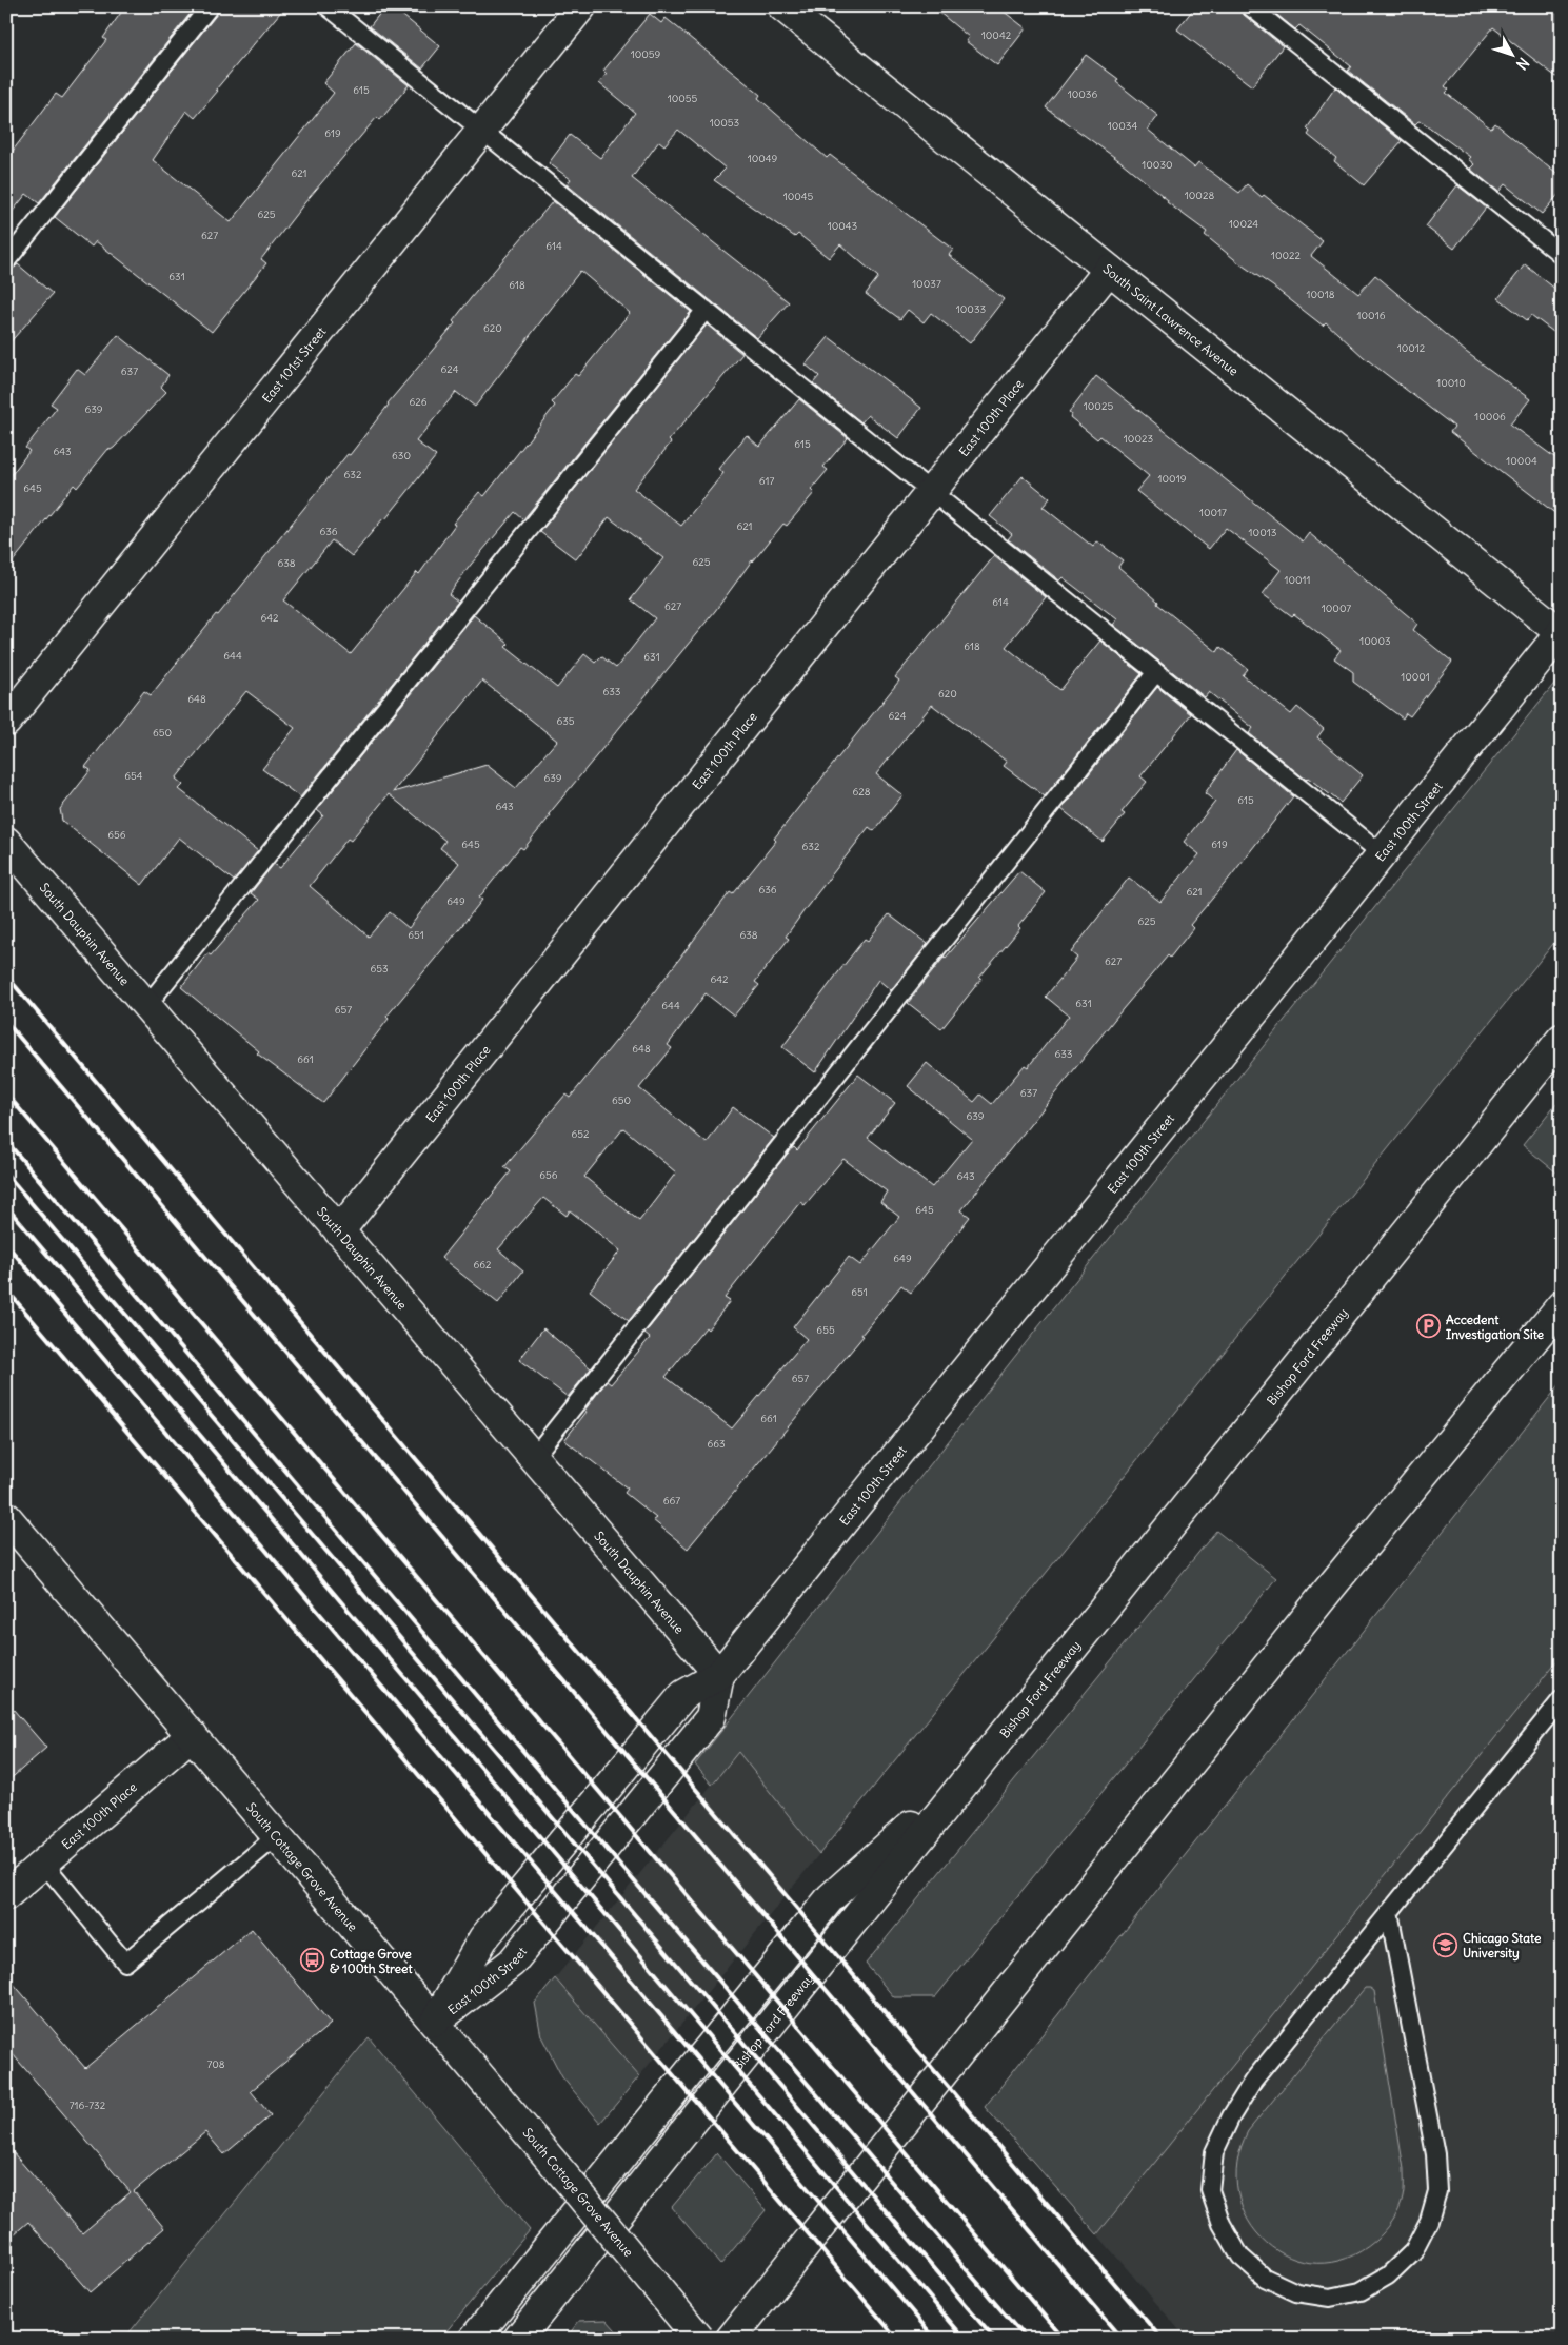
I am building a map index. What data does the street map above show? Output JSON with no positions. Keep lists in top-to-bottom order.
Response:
{
  "streets": {
    "main road": [
      "South Saint Lawrence Avenue",
      "East 101st Street",
      "East 100th Place",
      "East 100th Street",
      "South Dauphin Avenue",
      "Bishop Ford Freeway",
      "South Cottage Grove Avenue"
    ]
  },
  "crossings": [
    ["South Saint Lawrence Avenue", "East 100th Place"],
    ["South Saint Lawrence Avenue", "East 100th Street"],
    ["East 100th Place", "South Dauphin Avenue"],
    ["East 100th Place", "South Cottage Grove Avenue"],
    ["East 100th Street", "South Dauphin Avenue"],
    ["East 100th Street", "South Cottage Grove Avenue"]
  ],
  "places": {
    "parking": ["Accedent Investigation Site"],
    "school or university": ["Chicago State University"],
    "bus stop": ["Cottage Grove & 100th Street"]
  },
  "house_numbers": [
    "10042",
    "10059",
    "615",
    "10036",
    "10055",
    "10053",
    "10034",
    "619",
    "10049",
    "10030",
    "621",
    "10028",
    "10045",
    "625",
    "10024",
    "10043",
    "627",
    "614",
    "10022",
    "631",
    "10037",
    "618",
    "10018",
    "10033",
    "10016",
    "620",
    "10012",
    "624",
    "637",
    "10010",
    "626",
    "10025",
    "639",
    "10006",
    "10023",
    "615",
    "643",
    "630",
    "10004",
    "632",
    "10019",
    "617",
    "645",
    "10017",
    "621",
    "636",
    "10013",
    "625",
    "638",
    "10011",
    "614",
    "627",
    "10007",
    "642",
    "10003",
    "618",
    "644",
    "631",
    "10001",
    "633",
    "620",
    "648",
    "624",
    "635",
    "650",
    "654",
    "639",
    "628",
    "615",
    "643",
    "656",
    "645",
    "619",
    "632",
    "636",
    "621",
    "649",
    "625",
    "651",
    "638",
    "627",
    "653",
    "642",
    "631",
    "644",
    "657",
    "648",
    "633",
    "661",
    "637",
    "650",
    "639",
    "652",
    "656",
    "643",
    "645",
    "649",
    "662",
    "651",
    "655",
    "657",
    "661",
    "663",
    "667",
    "708",
    "716-732"
  ],
  "north": "bottom right"
}
